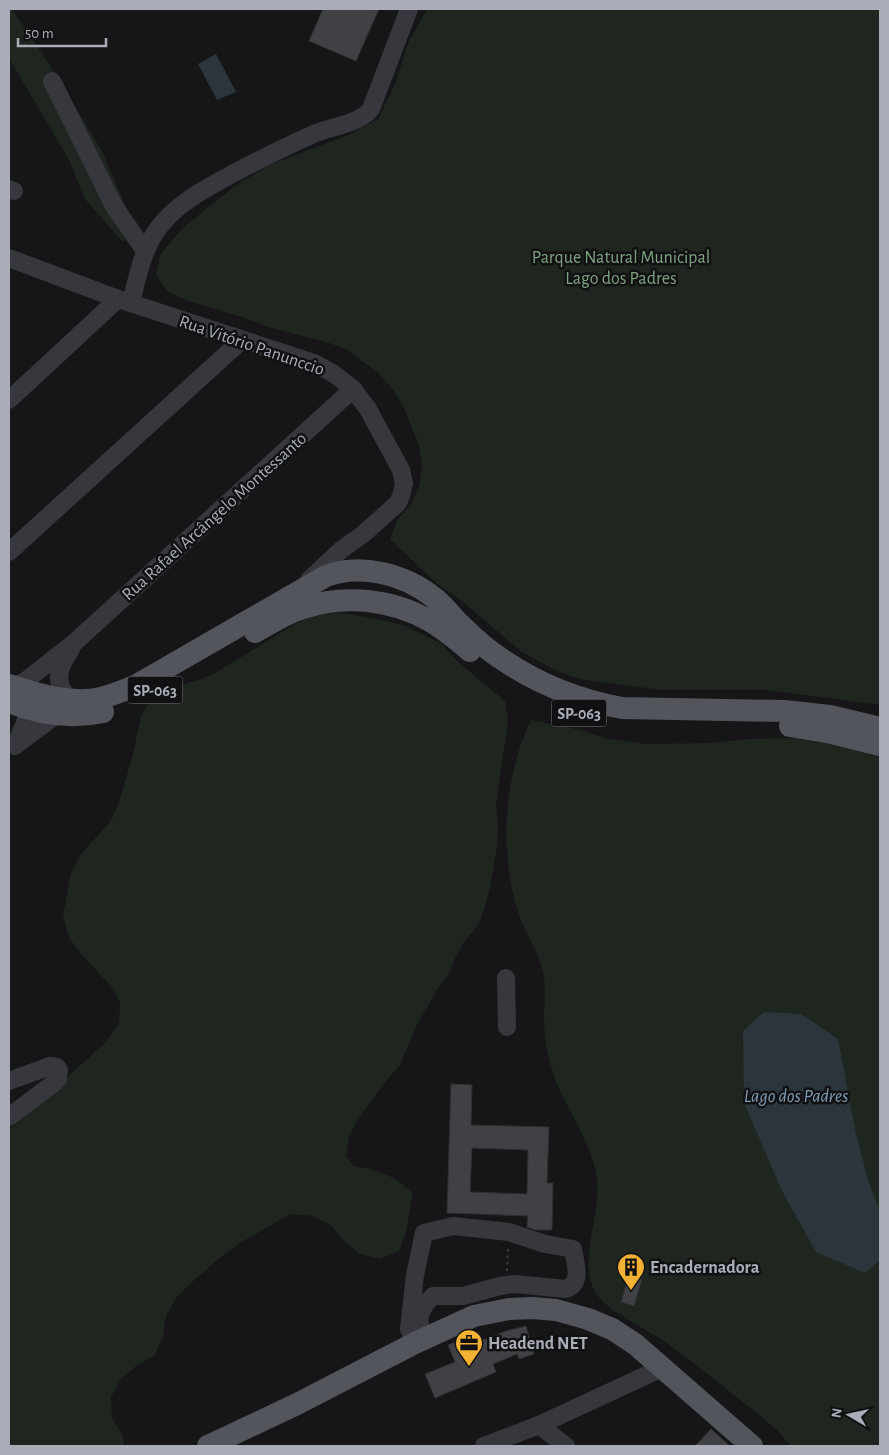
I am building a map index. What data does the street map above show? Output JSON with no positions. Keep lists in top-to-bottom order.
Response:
{
  "streets": {
    "main road": ["SP-063"],
    "street": ["Rua Vitório Panunccio", "Rua Rafael Arcângelo Montessanto"]
  },
  "crossings": [
    ["Rua Vitório Panunccio", "Rua Rafael Arcângelo Montessanto"],
    ["Rua Vitório Panunccio", "SP-063"],
    ["Rua Rafael Arcângelo Montessanto", "SP-063"]
  ],
  "water": ["Lago dos Padres"],
  "parks": ["Parque Natural Municipal Lago dos Padres"],
  "places": {
    "building": ["Encadernadora"],
    "office": ["Headend NET"]
  },
  "scale_bar": "50 m",
  "north": "left"
}
